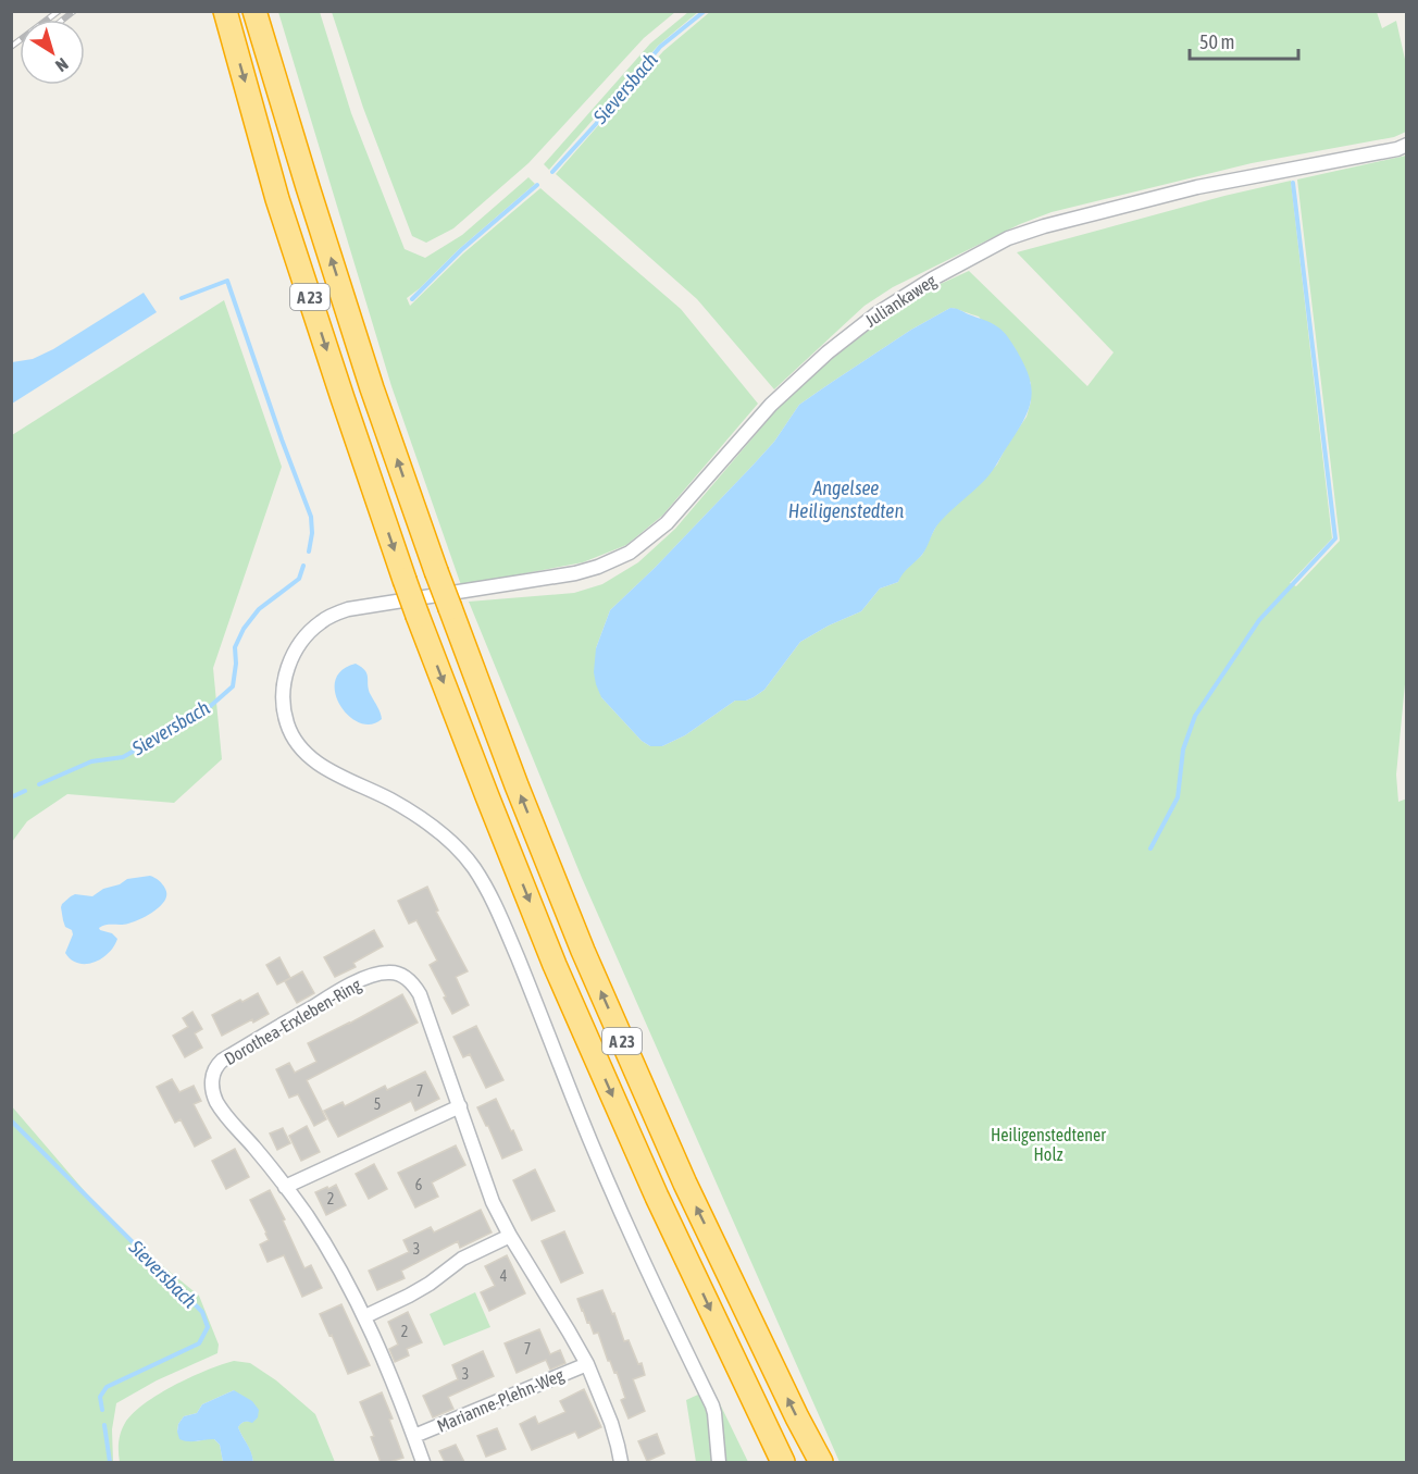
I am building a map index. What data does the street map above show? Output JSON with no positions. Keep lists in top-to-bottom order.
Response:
{
  "streets": {
    "highway": ["A 23"],
    "street": ["Juliankaweg", "Dorothea-Erxleben-Ring", "Marianne-Plehn-Weg"]
  },
  "crossings": [
    ["Dorothea-Erxleben-Ring", "Marianne-Plehn-Weg"]
  ],
  "water": ["Sieversbach", "Angelsee Heiligenstedten"],
  "parks": ["Heiligenstedtener Holz"],
  "house_numbers": [
    "7",
    "5",
    "6",
    "2",
    "3",
    "4",
    "2",
    "7",
    "3"
  ],
  "scale_bar": "50 m",
  "north": "bottom right"
}
